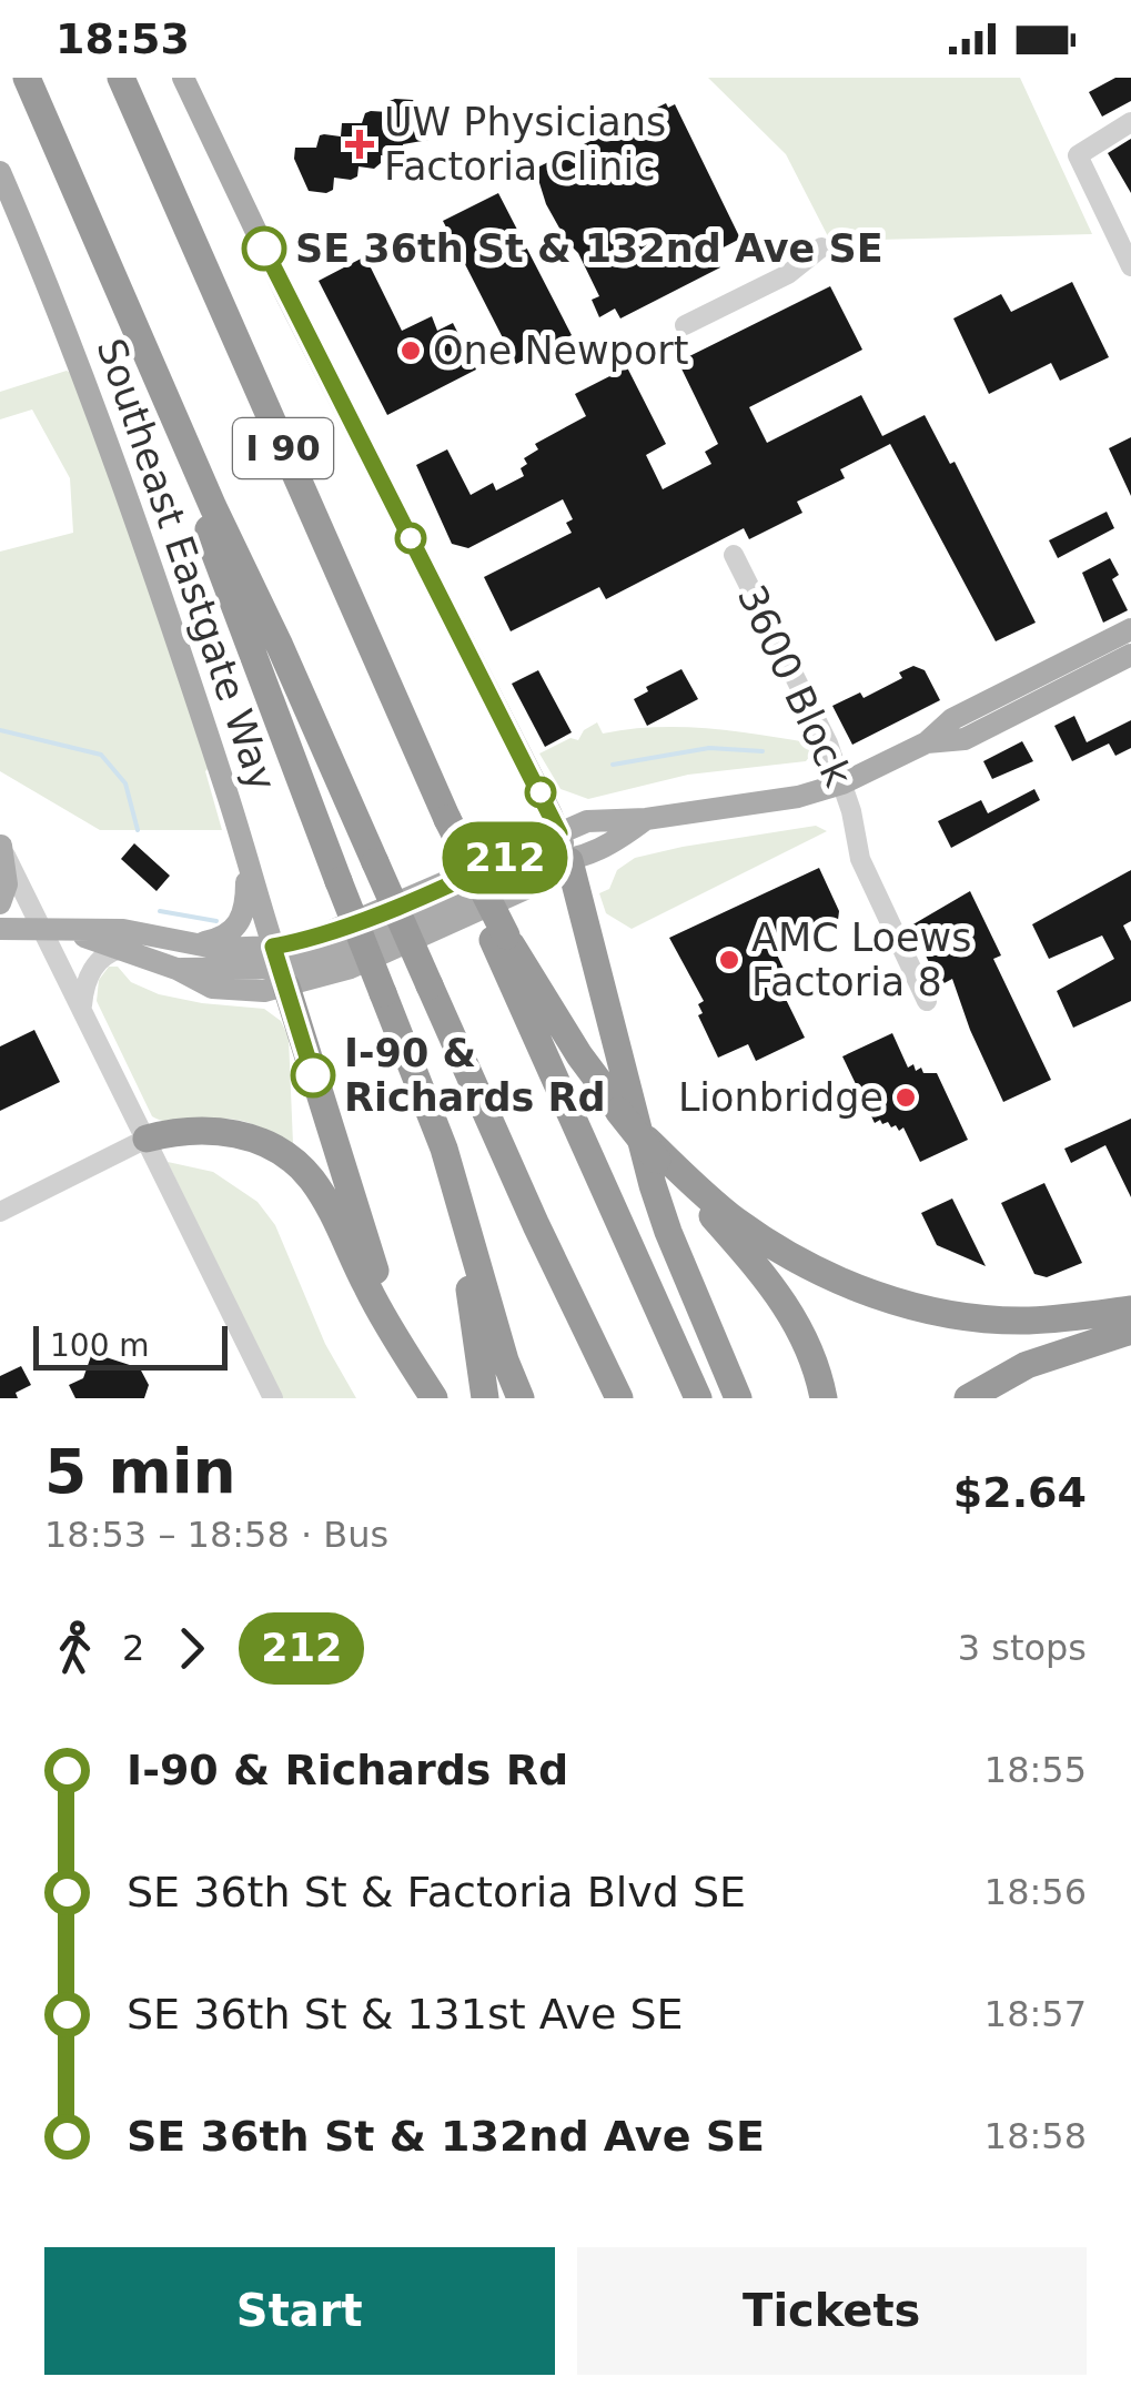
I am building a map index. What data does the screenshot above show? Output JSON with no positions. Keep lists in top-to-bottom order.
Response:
{
  "streets": {
    "highway": ["I 90"],
    "main road": ["Southeast Eastgate Way"],
    "street": ["3600 Block"]
  },
  "places": {
    "health": ["UW Physicians Factoria Clinic"],
    "other": [
      "SE 36th St & 132nd Ave SE",
      "One Newport",
      "AMC Loews Factoria 8",
      "I-90 & Richards Rd",
      "Lionbridge"
    ]
  },
  "lines": ["bus line 212"],
  "scale_bar": "100 m",
  "page": {
    "status": "18:53",
    "on_map": "212",
    "scale": "100 m",
    "heading": ["5 min", "18:53 – 18:58 · Bus", "$2.64"],
    "legs": ["2", "212", "3 stops"],
    "list": [
      {
        "name": "I-90 & Richards Rd",
        "value": "18:55"
      },
      {
        "name": "SE 36th St & Factoria Blvd SE",
        "value": "18:56"
      },
      {
        "name": "SE 36th St & 131st Ave SE",
        "value": "18:57"
      },
      {
        "name": "SE 36th St & 132nd Ave SE",
        "value": "18:58"
      }
    ],
    "buttons": ["Start", "Tickets"]
  }
}
